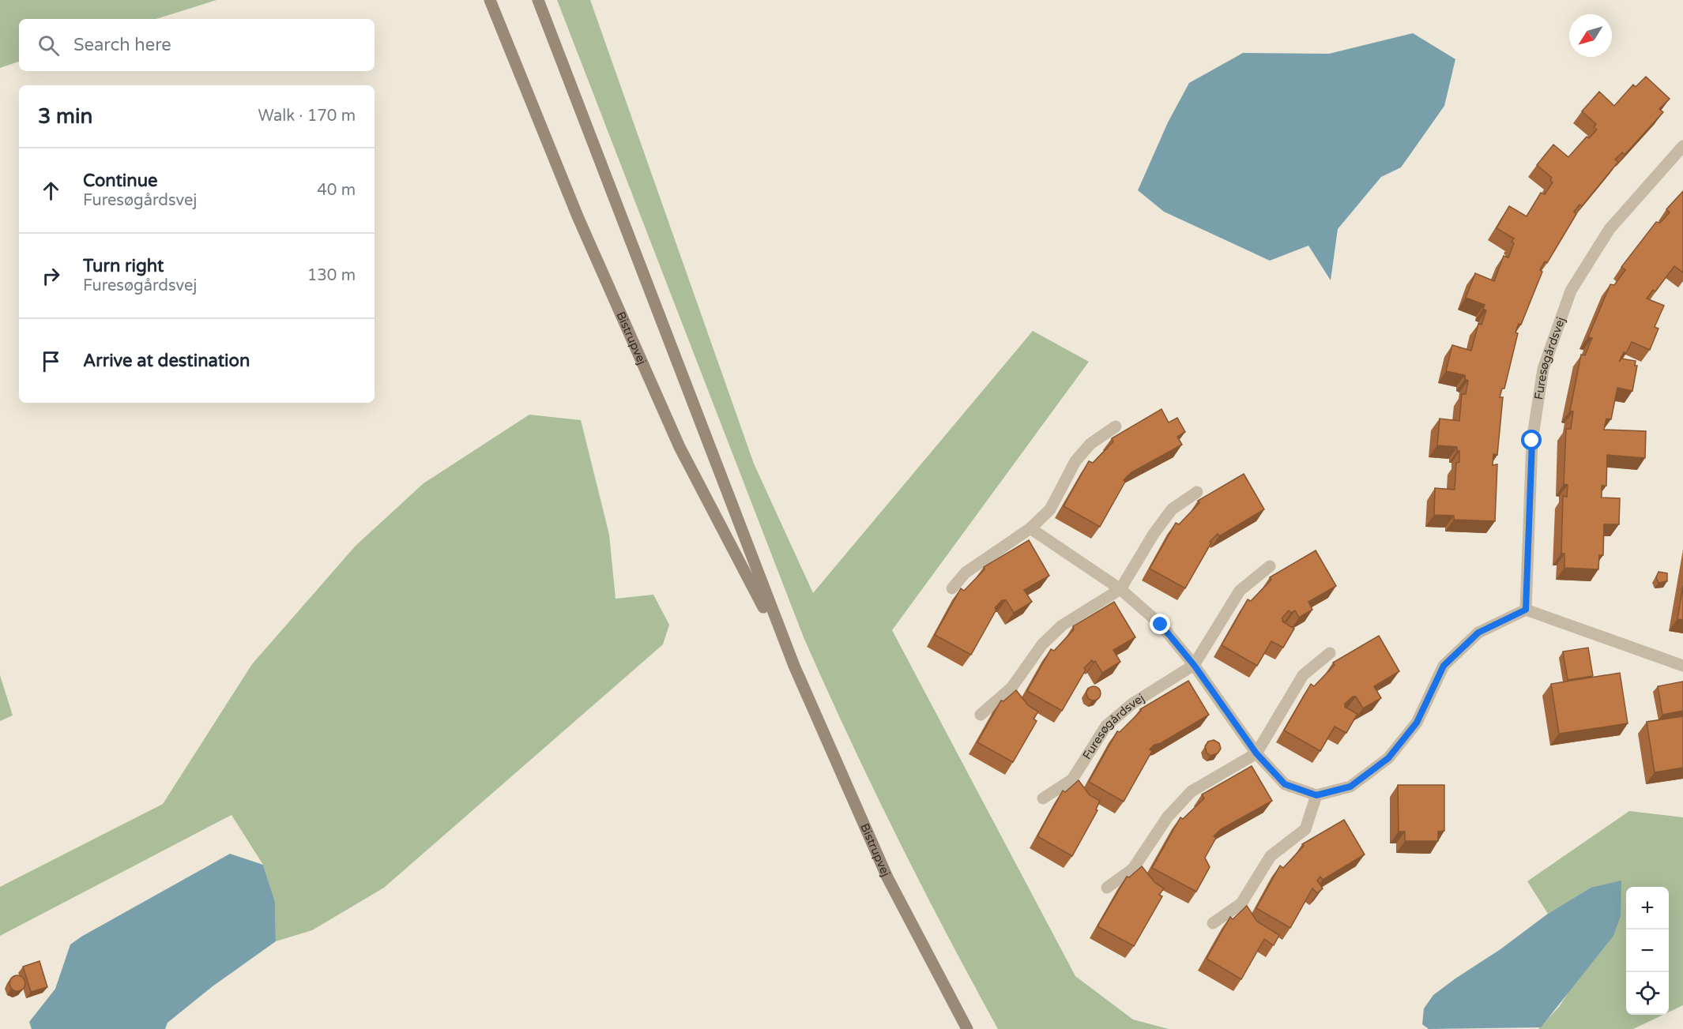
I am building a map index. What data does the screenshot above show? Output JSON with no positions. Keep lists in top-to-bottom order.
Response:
{
  "streets": {
    "main road": ["Bistrupvej"],
    "street": ["Furesøgårdsvej"]
  },
  "north": "bottom left",
  "page": {
    "search": "Search here",
    "heading": ["3 min", "Walk · 170 m"],
    "list": [
      ["Continue", "Furesøgårdsvej", "40 m"],
      ["Turn right", "Furesøgårdsvej", "130 m"],
      "Arrive at destination"
    ],
    "map_buttons": ["+", "−"]
  }
}
